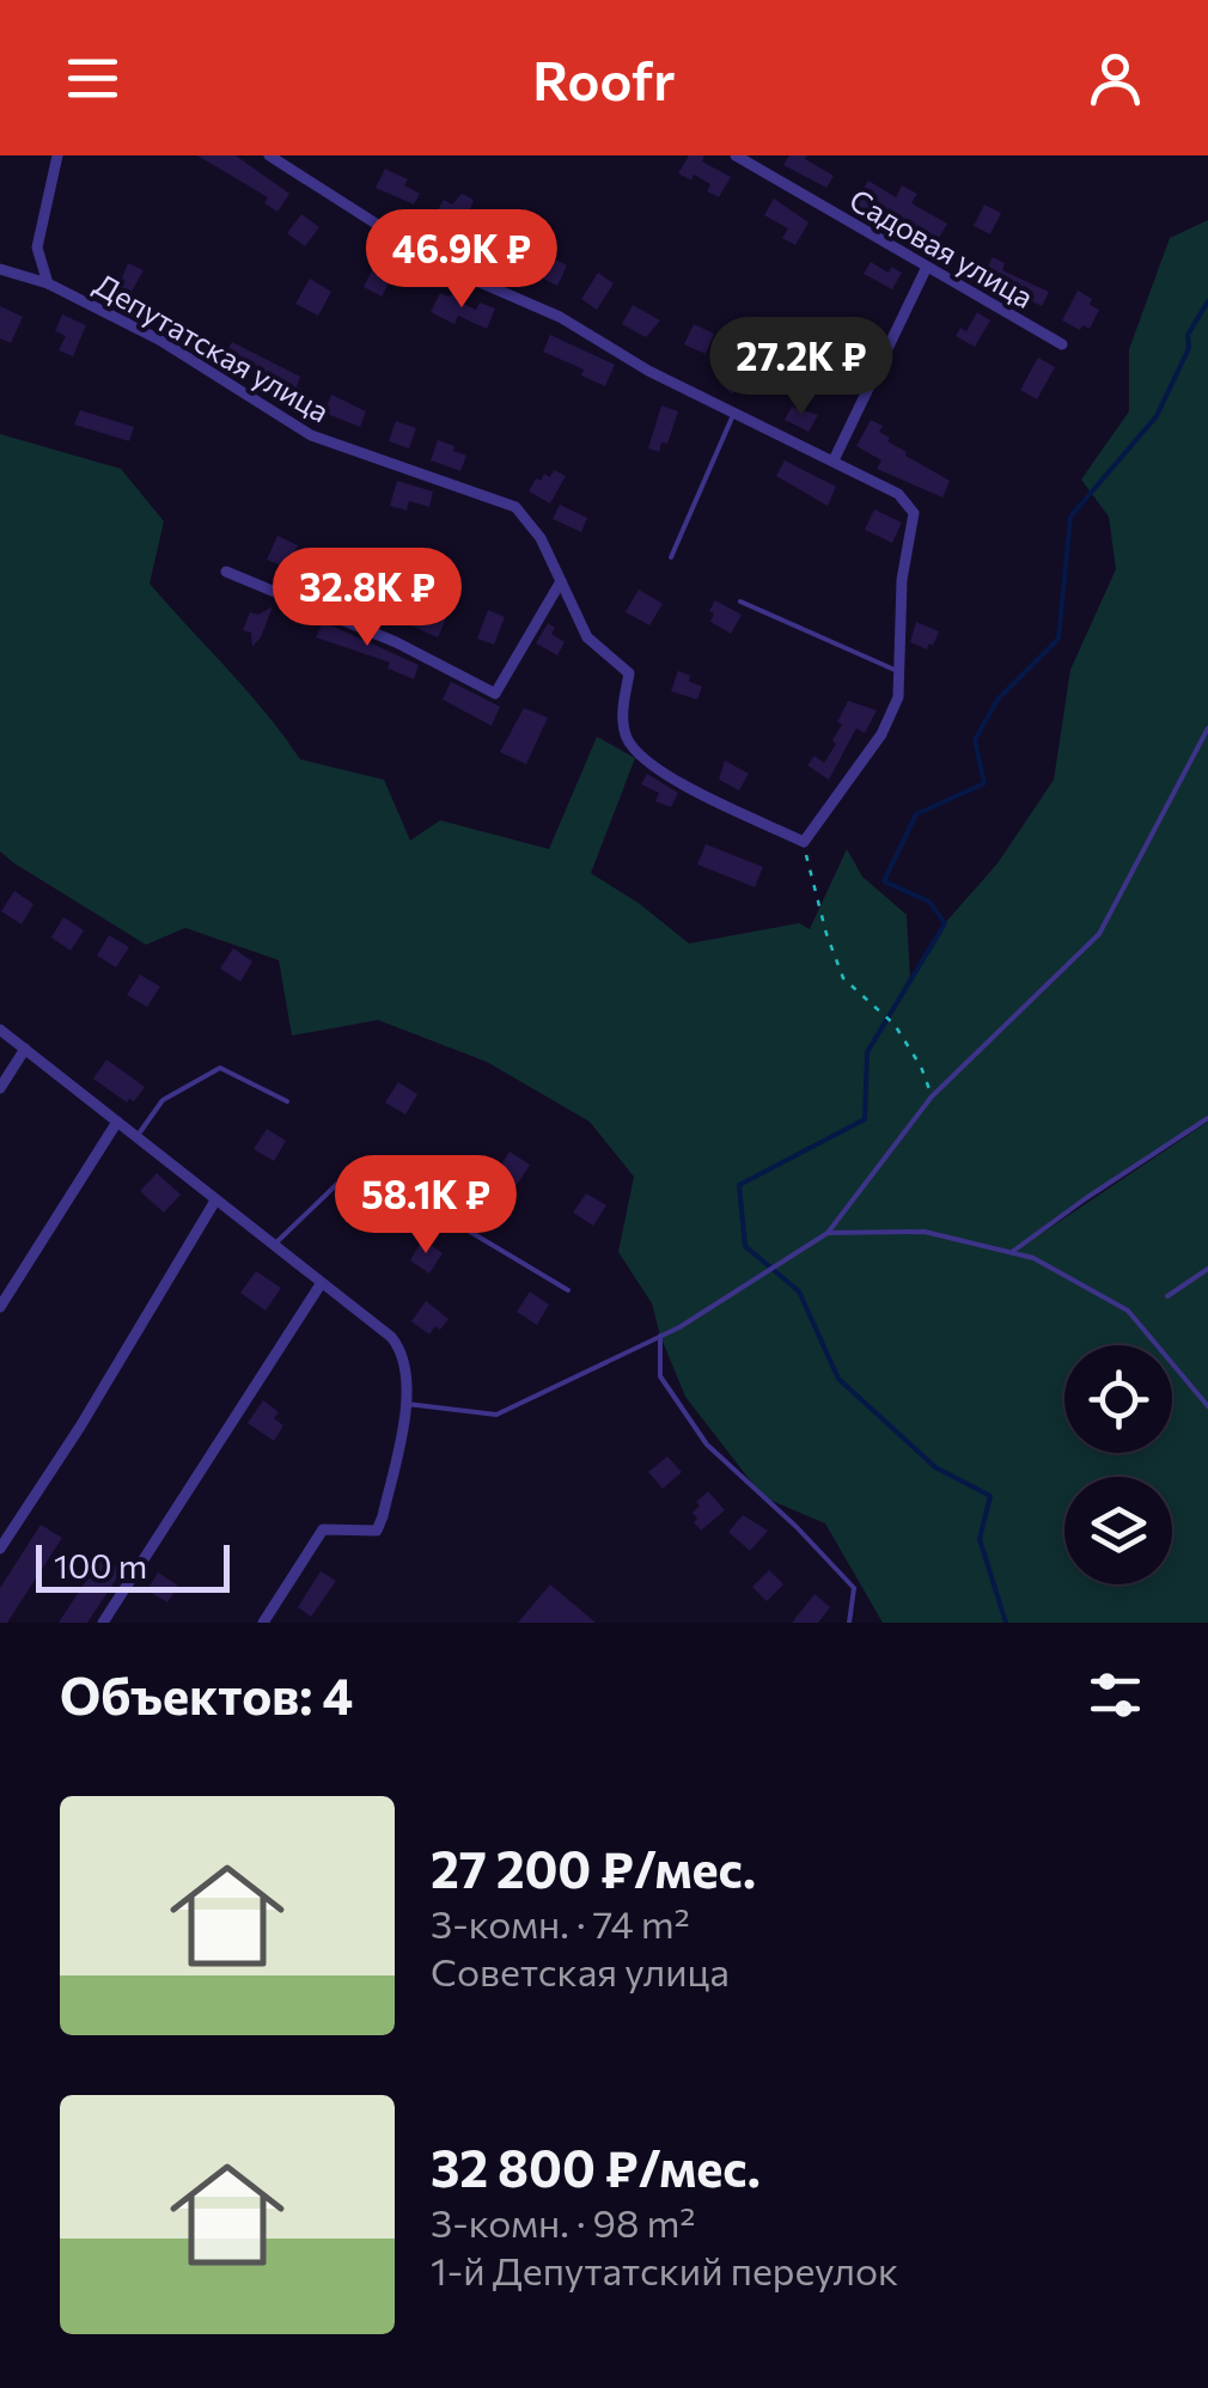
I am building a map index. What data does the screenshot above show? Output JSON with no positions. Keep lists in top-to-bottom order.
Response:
{
  "streets": {
    "street": ["Садовая улица", "Депутатская улица"]
  },
  "scale_bar": "100 m",
  "page": {
    "header": "Roofr",
    "price": [
      "46.9K ₽",
      "27.2K ₽",
      "32.8K ₽",
      "58.1K ₽"
    ],
    "scale": "100 m",
    "heading": "Объектов: 4",
    "list": [
      {
        "name": "27 200 ₽/мес.",
        "note": "3-комн. · 74 m² · Советская улица"
      },
      {
        "name": "32 800 ₽/мес.",
        "note": "3-комн. · 98 m² · 1-й Депутатский переулок"
      }
    ]
  }
}
